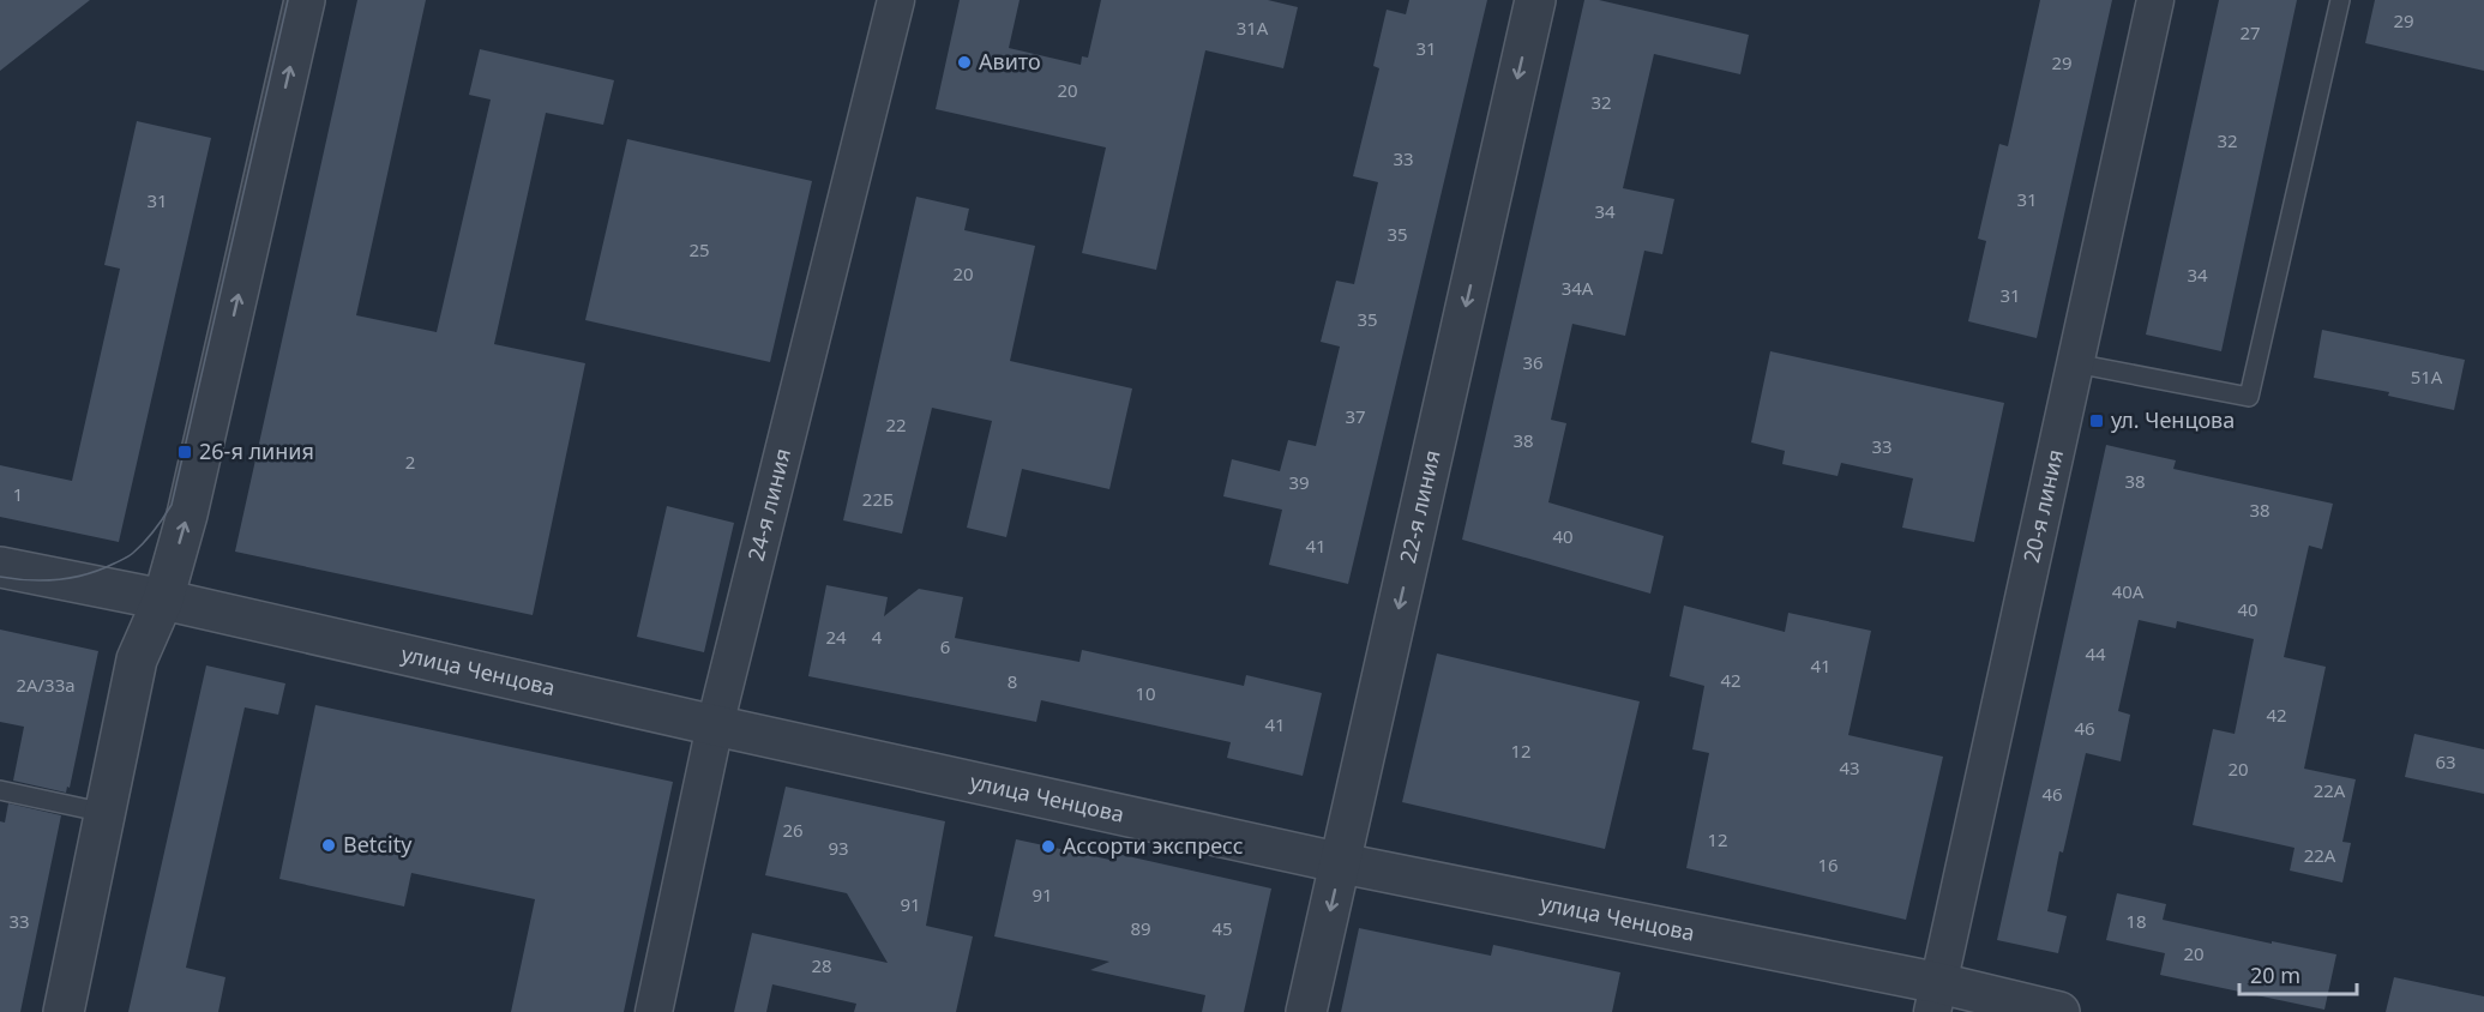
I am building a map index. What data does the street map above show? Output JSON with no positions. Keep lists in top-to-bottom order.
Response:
{
  "streets": {
    "street": [
      "24-я линия",
      "22-я линия",
      "20-я линия",
      "улица Ченцова"
    ]
  },
  "crossings": [
    ["24-я линия", "улица Ченцова"],
    ["22-я линия", "улица Ченцова"],
    ["20-я линия", "улица Ченцова"]
  ],
  "one_way": ["22-я линия"],
  "places": {
    "other": ["Авито", "Betcity", "Ассорти экспресс"],
    "transit": ["ул. Ченцова", "26-я линия"]
  },
  "house_numbers": [
    "29",
    "31А",
    "27",
    "31",
    "29",
    "20",
    "32",
    "32",
    "33",
    "31",
    "31",
    "34",
    "35",
    "25",
    "20",
    "34",
    "34А",
    "31",
    "35",
    "36",
    "51А",
    "37",
    "22",
    "38",
    "33",
    "2",
    "38",
    "39",
    "1",
    "22Б",
    "38",
    "40",
    "41",
    "40А",
    "40",
    "24",
    "4",
    "6",
    "44",
    "41",
    "42",
    "8",
    "2А/33а",
    "10",
    "42",
    "41",
    "46",
    "12",
    "63",
    "43",
    "20",
    "22А",
    "46",
    "26",
    "12",
    "93",
    "22А",
    "16",
    "91",
    "91",
    "33",
    "18",
    "89",
    "45",
    "20",
    "28"
  ],
  "scale_bar": "20 m"
}
